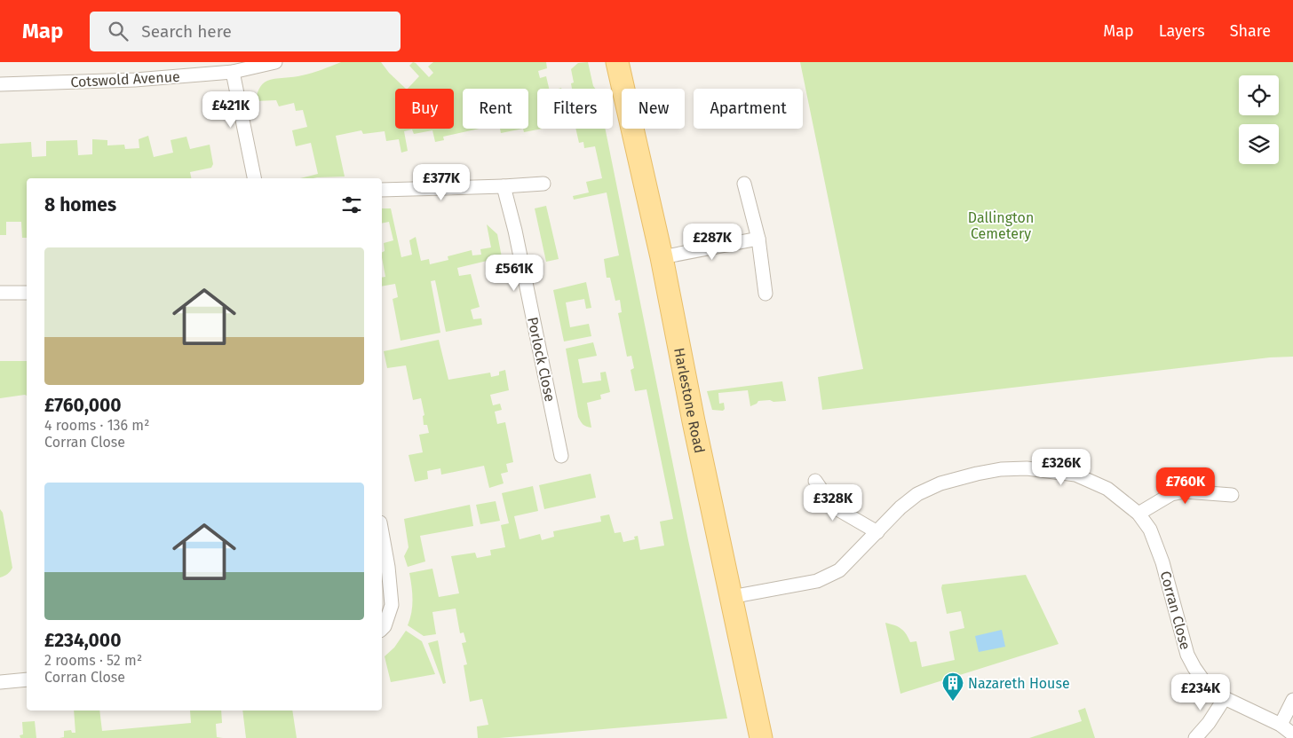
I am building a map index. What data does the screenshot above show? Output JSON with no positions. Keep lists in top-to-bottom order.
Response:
{
  "streets": {
    "main road": ["Harlestone Road"],
    "street": ["Cotswold Avenue", "Porlock Close", "Corran Close"]
  },
  "crossings": [
    ["Harlestone Road", "Corran Close"]
  ],
  "parks": ["Dallington Cemetery"],
  "places": {
    "building": ["Nazareth House"]
  },
  "page": {
    "header": "Map",
    "search": "Search here",
    "nav": ["Map", "Layers", "Share"],
    "chip": [
      "Buy",
      "Rent",
      "Filters",
      "New",
      "Apartment"
    ],
    "price": [
      "£421K",
      "£377K",
      "£287K",
      "£561K",
      "£326K",
      "£760K",
      "£328K",
      "£234K"
    ],
    "heading": "8 homes",
    "list": [
      {
        "name": "£760,000",
        "note": "4 rooms · 136 m² · Corran Close"
      },
      {
        "name": "£234,000",
        "note": "2 rooms · 52 m² · Corran Close"
      }
    ]
  }
}
